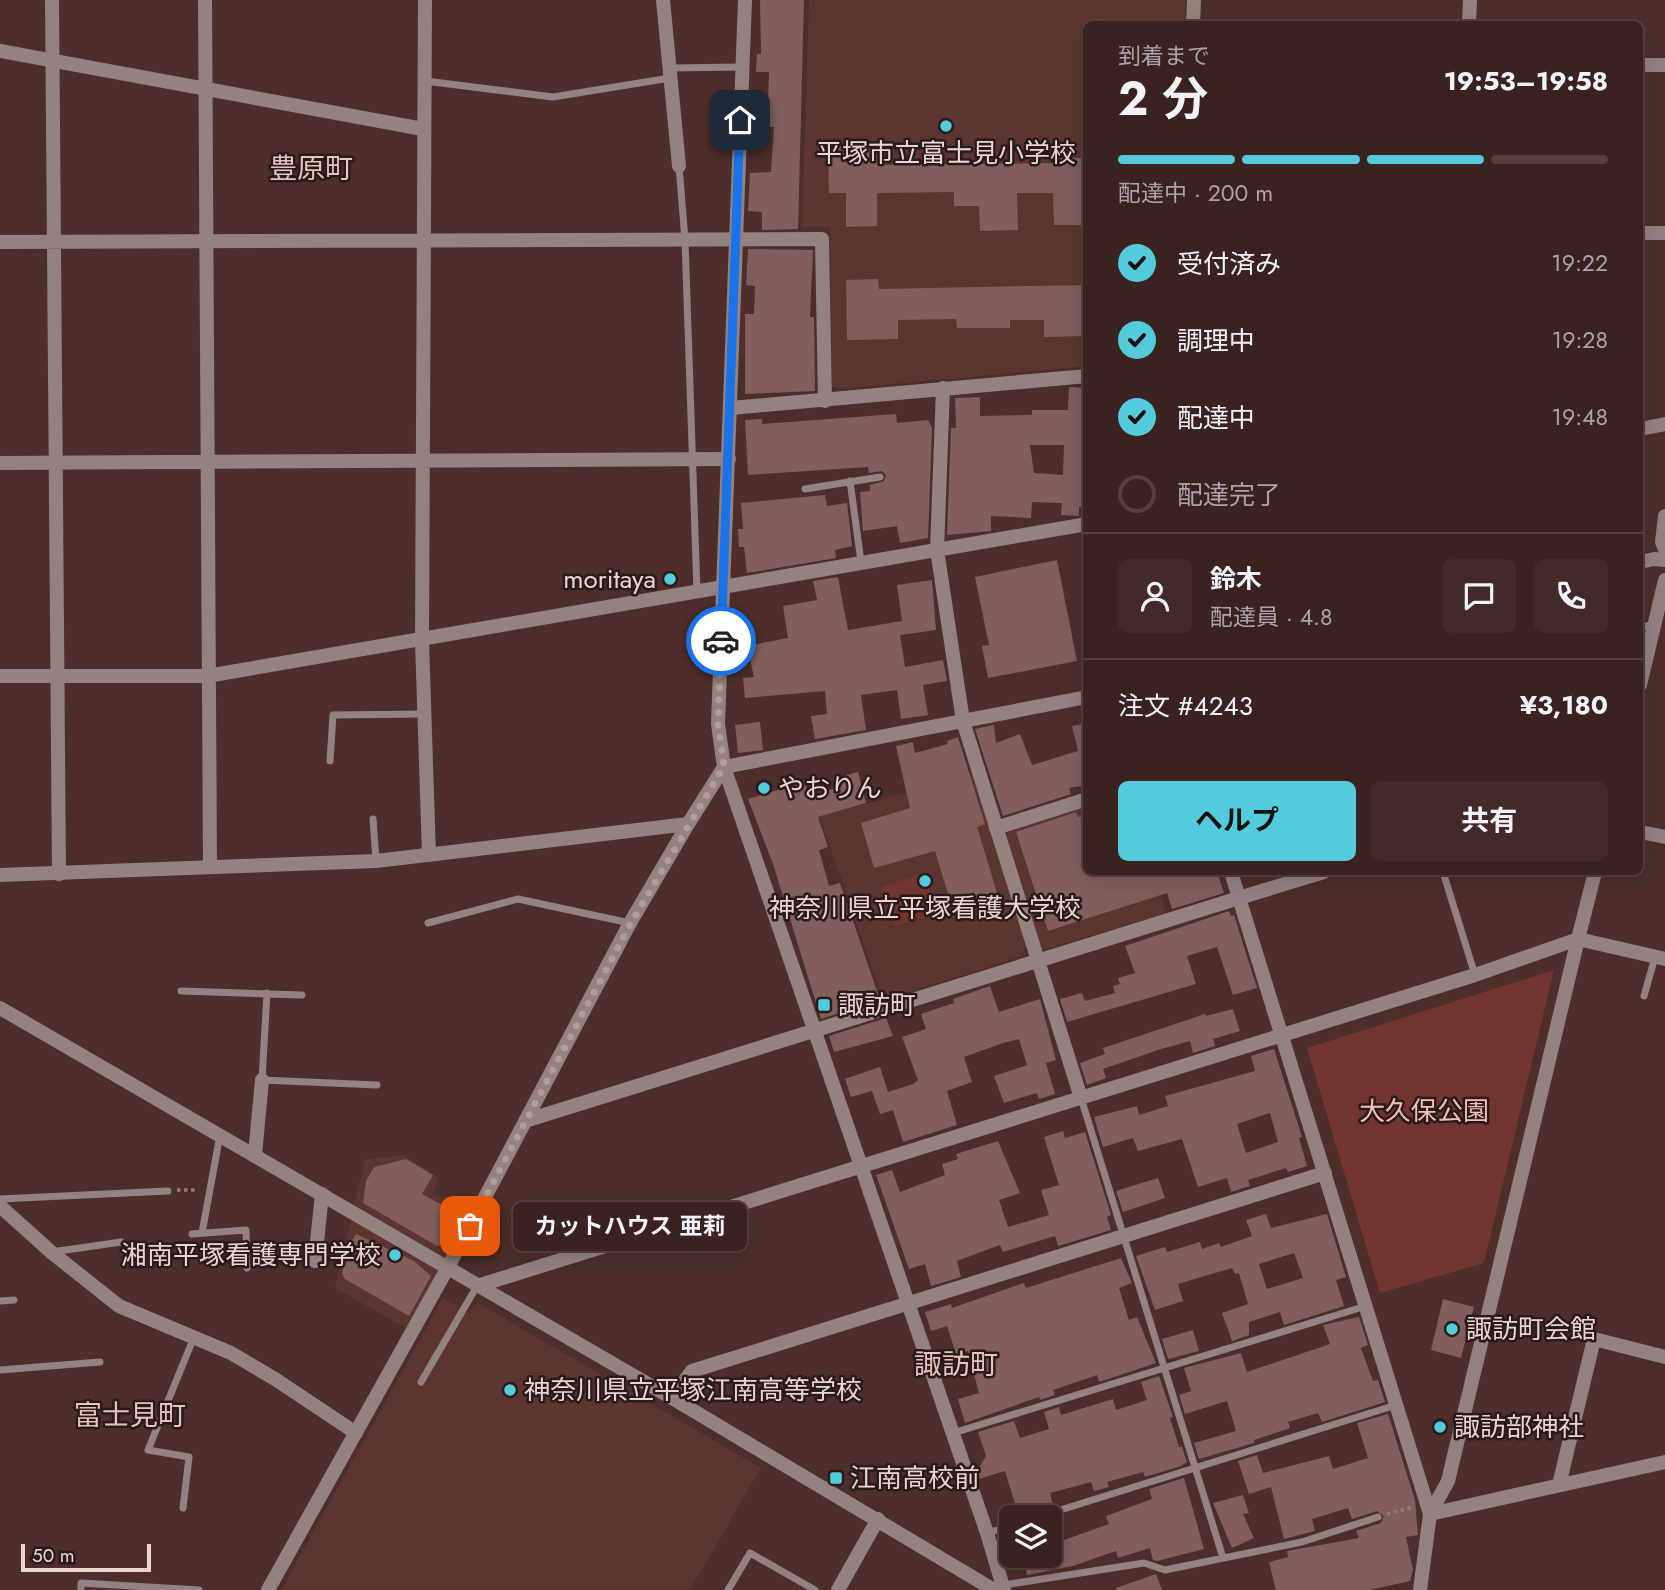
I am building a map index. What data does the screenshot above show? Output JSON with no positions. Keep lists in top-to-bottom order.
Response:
{
  "districts": ["豊原町", "諏訪町", "富士見町"],
  "parks": ["大久保公園"],
  "places": {
    "other": [
      "平塚市立富士見小学校",
      "moritaya",
      "やおりん",
      "神奈川県立平塚看護大学校",
      "カットハウス 亜莉",
      "湘南平塚看護専門学校",
      "諏訪町会館",
      "神奈川県立平塚江南高等学校",
      "諏訪部神社"
    ],
    "transit": ["諏訪町", "江南高校前"]
  },
  "scale_bar": "50 m",
  "page": {
    "heading": ["2 分", "到着まで", "19:53–19:58"],
    "panel": [
      "鈴木",
      "配達員 · 4.8",
      "注文 #4243",
      "¥3,180"
    ],
    "bar": "配達中 · 200 m",
    "list": [
      ["受付済み", "19:22"],
      ["調理中", "19:28"],
      ["配達中", "19:48"],
      "配達完了"
    ],
    "buttons": ["ヘルプ", "共有"],
    "bubble": "カットハウス 亜莉",
    "scale": "50 m"
  }
}
